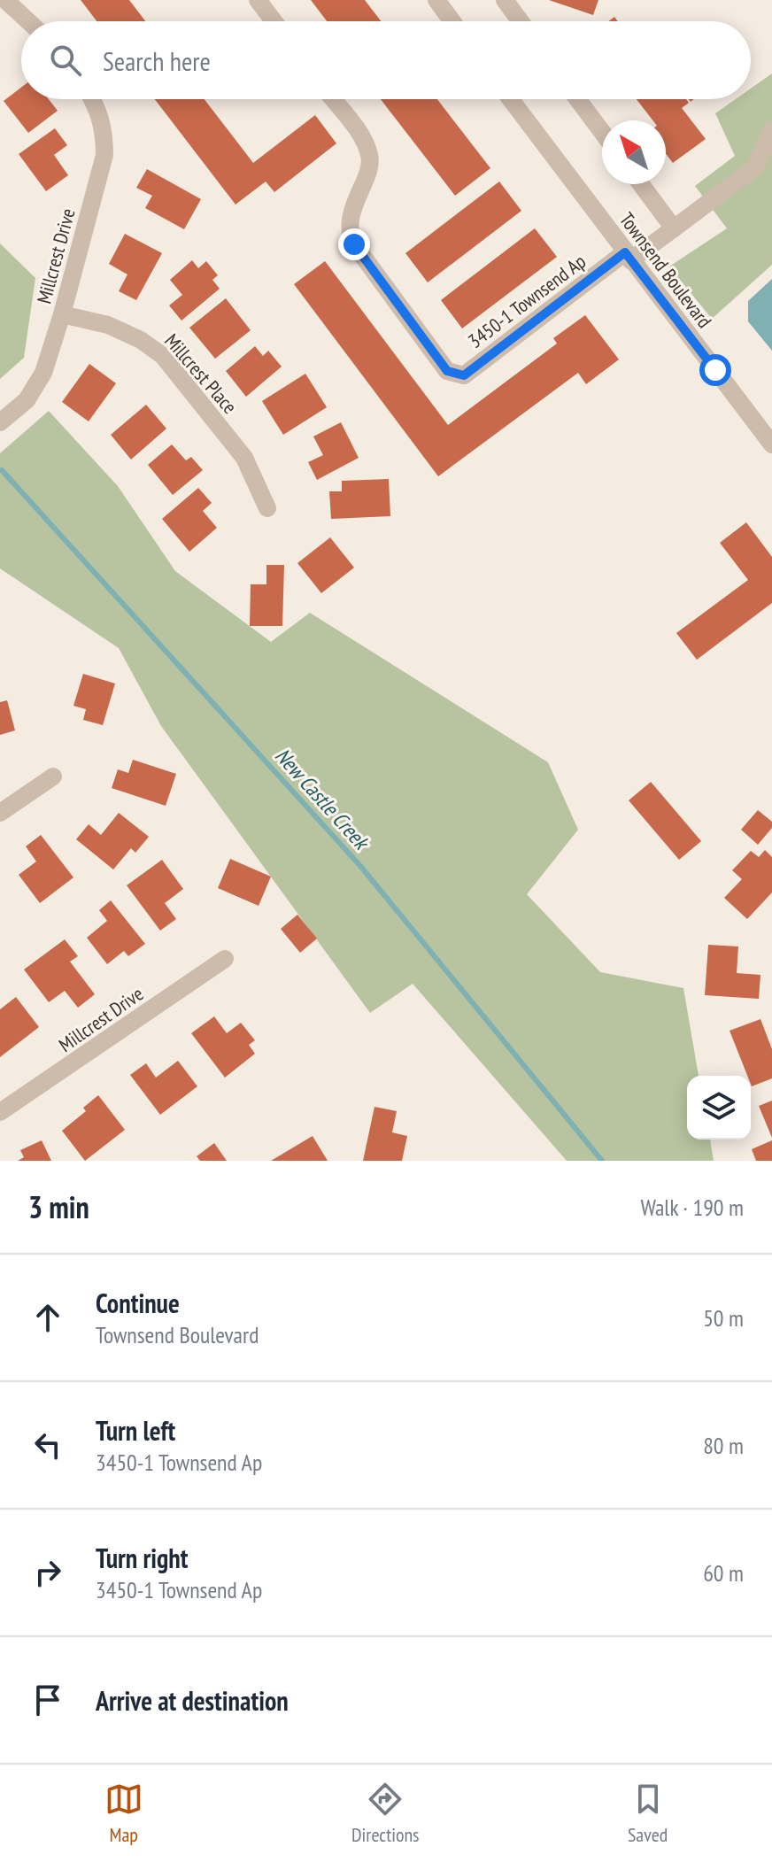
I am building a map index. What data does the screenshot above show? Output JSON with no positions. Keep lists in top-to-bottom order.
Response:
{
  "streets": {
    "street": [
      "Millcrest Drive",
      "Townsend Boulevard",
      "3450-1 Townsend Ap",
      "Millcrest Place"
    ]
  },
  "crossings": [
    ["Millcrest Drive", "Millcrest Place"],
    ["Townsend Boulevard", "3450-1 Townsend Ap"]
  ],
  "water": ["New Castle Creek"],
  "north": "top left",
  "page": {
    "search": "Search here",
    "heading": ["3 min", "Walk · 190 m"],
    "list": [
      ["Continue", "Townsend Boulevard", "50 m"],
      ["Turn left", "3450-1 Townsend Ap", "80 m"],
      ["Turn right", "3450-1 Townsend Ap", "60 m"],
      "Arrive at destination"
    ],
    "nav": ["Map", "Directions", "Saved"]
  }
}
